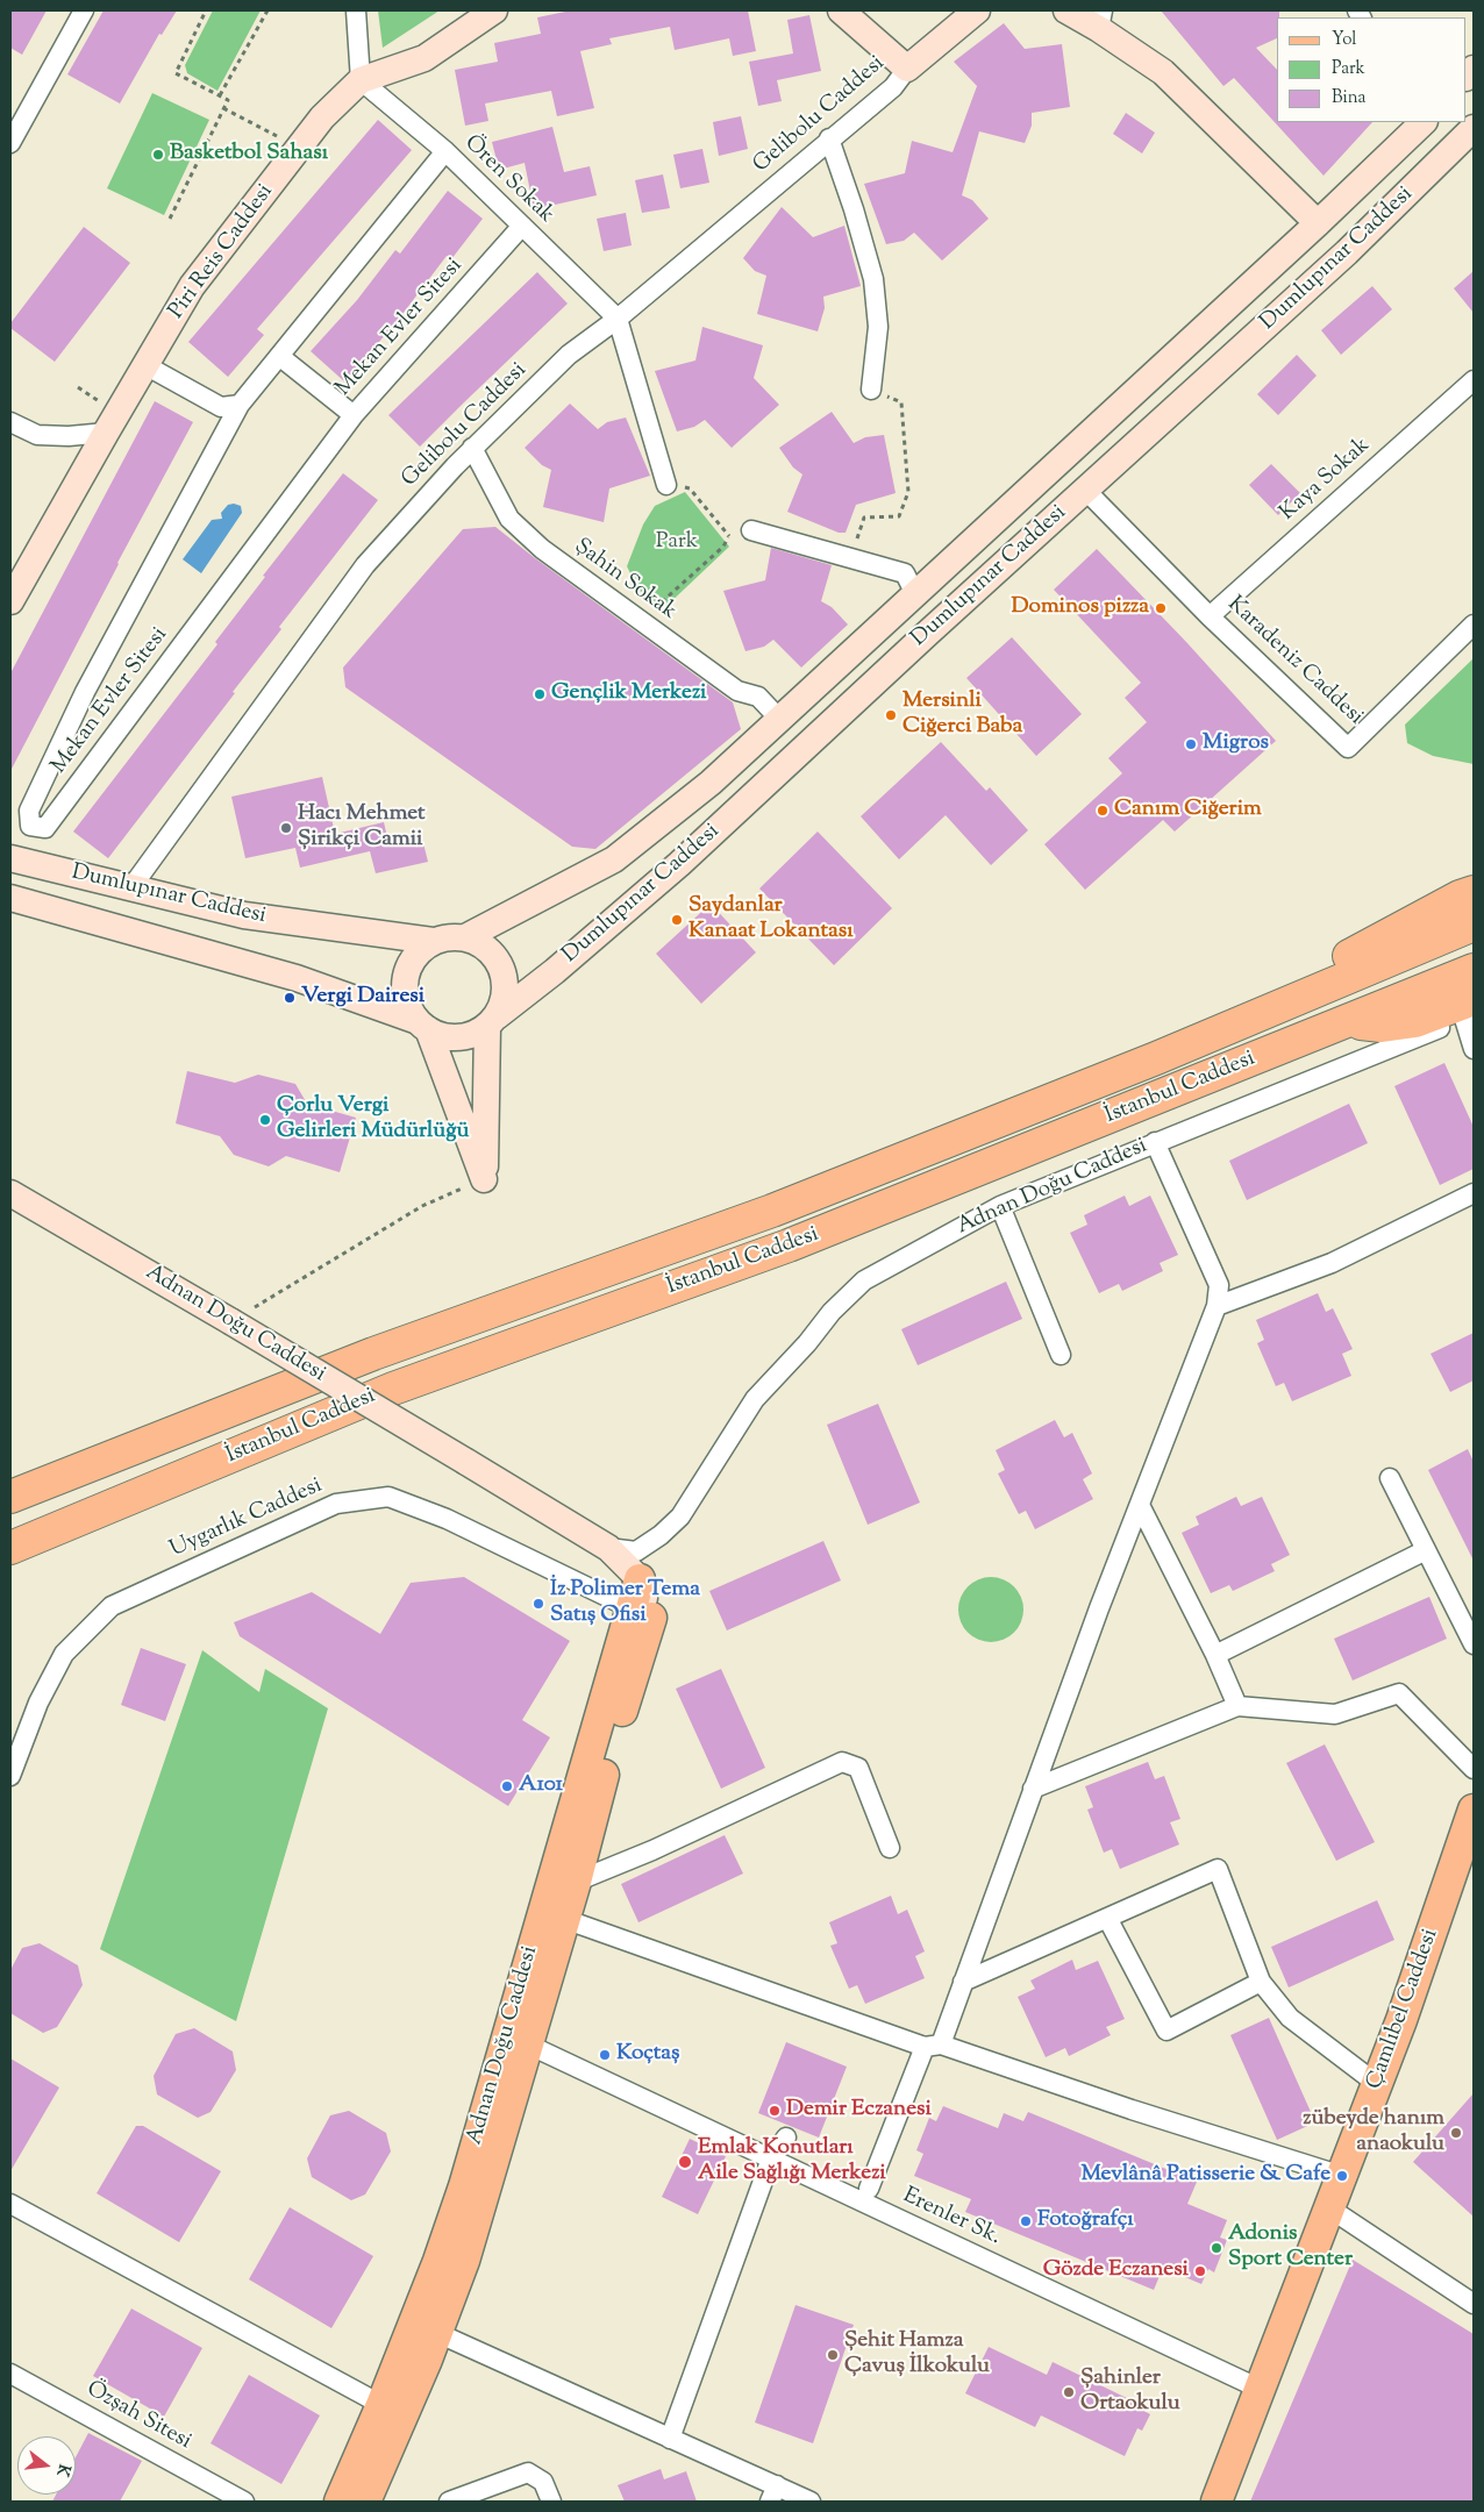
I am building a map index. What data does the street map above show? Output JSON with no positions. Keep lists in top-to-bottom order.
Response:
{
  "streets": {
    "highway": ["İstanbul Caddesi"],
    "main road": [
      "Piri Reis Caddesi",
      "Dumlupınar Caddesi",
      "Adnan Doğu Caddesi",
      "Çamlıbel Caddesi"
    ],
    "street": [
      "Gelibolu Caddesi",
      "Ören Sokak",
      "Mekan Evler Sitesi",
      "Kaya Sokak",
      "Şahin Sokak",
      "Karadeniz Caddesi",
      "Uygarlık Caddesi",
      "Erenler Sk.",
      "Özşah Sitesi"
    ]
  },
  "crossings": [
    ["Gelibolu Caddesi", "Ören Sokak"],
    ["Gelibolu Caddesi", "Dumlupınar Caddesi"],
    ["Gelibolu Caddesi", "Şahin Sokak"],
    ["Ören Sokak", "Piri Reis Caddesi"],
    ["Ören Sokak", "Mekan Evler Sitesi"],
    ["Dumlupınar Caddesi", "Şahin Sokak"],
    ["Dumlupınar Caddesi", "Karadeniz Caddesi"],
    ["Kaya Sokak", "Karadeniz Caddesi"],
    ["Adnan Doğu Caddesi", "Uygarlık Caddesi"],
    ["Adnan Doğu Caddesi", "Erenler Sk."],
    ["Çamlıbel Caddesi", "Erenler Sk."]
  ],
  "parks": ["Park"],
  "places": [
    "Basketbol Sahası",
    "Dominos pizza",
    "Gençlik Merkezi",
    "Mersinli Ciğerci Baba",
    "Migros",
    "Canım Ciğerim",
    "Hacı Mehmet Şirikçi Camii",
    "Saydanlar Kanaat Lokantası",
    "Vergi Dairesi",
    "Çorlu Vergi Gelirleri Müdürlüğü",
    "İz Polimer Tema Satış Ofisi",
    "A101",
    "Koçtaş",
    "Demir Eczanesi",
    "zübeyde hanım anaokulu",
    "Emlak Konutları Aile Sağlığı Merkezi",
    "Mevlânâ Patisserie & Cafe",
    "Fotoğrafçı",
    "Adonis Sport Center",
    "Gözde Eczanesi",
    "Şehit Hamza Çavuş İlkokulu",
    "Şahinler Ortaokulu"
  ],
  "legend": ["Yol", "Park", "Bina"],
  "north": "right"
}
